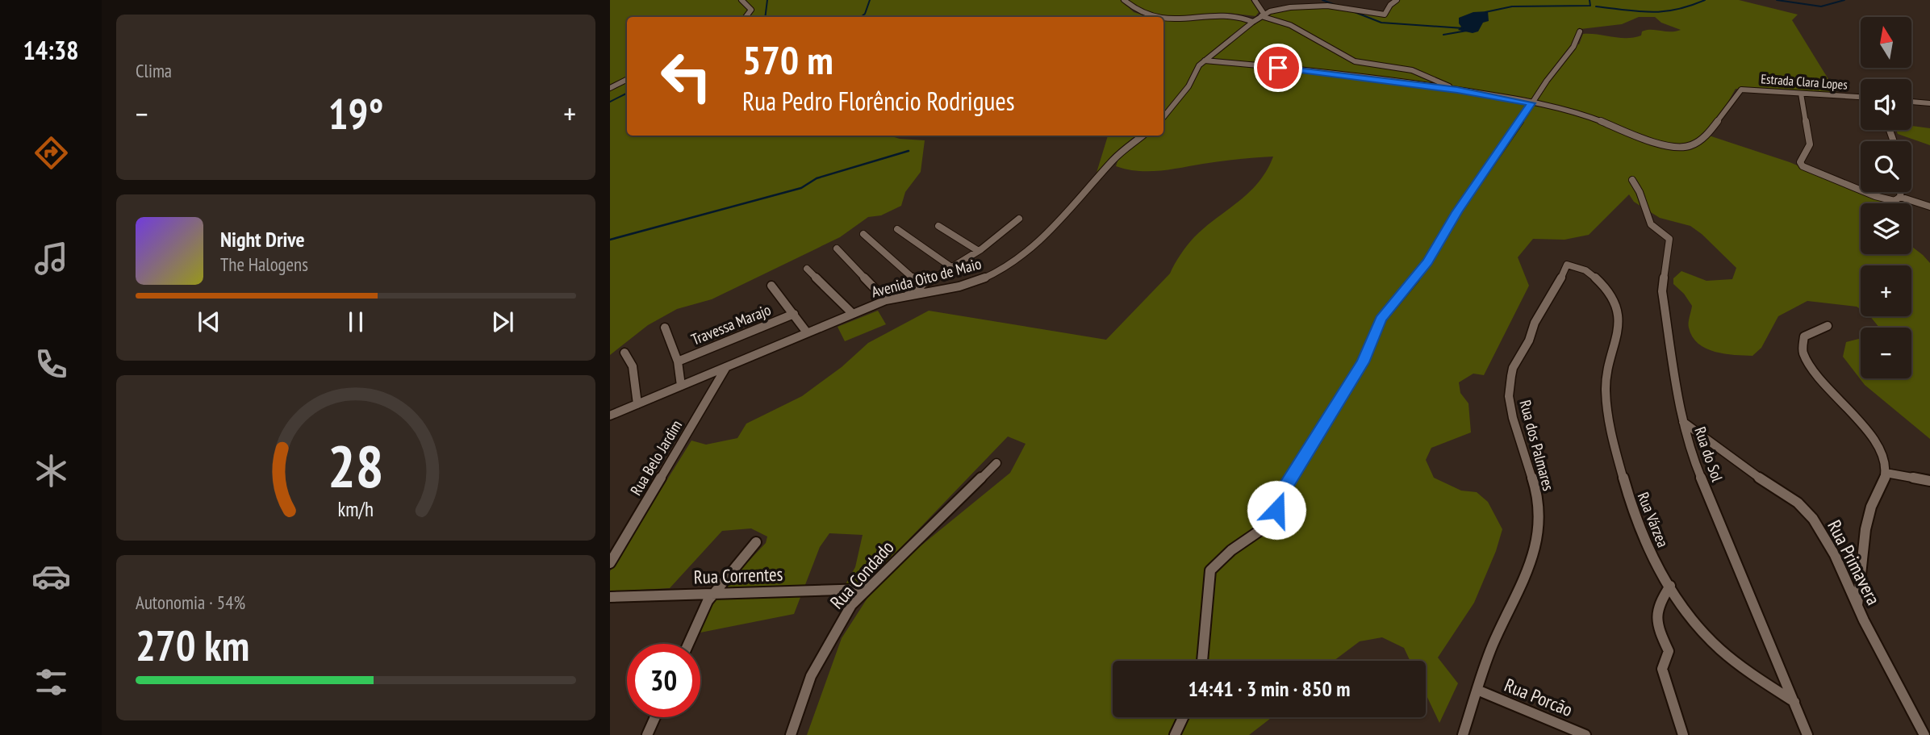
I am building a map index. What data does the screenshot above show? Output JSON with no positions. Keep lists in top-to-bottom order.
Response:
{
  "streets": {
    "street": [
      "Estrada Clara Lopes",
      "Avenida Oito de Maio",
      "Travessa Marajo",
      "Rua dos Palmares",
      "Rua do Sol",
      "Rua Belo Jardim",
      "Rua Várzea",
      "Rua Primavera",
      "Rua Condado",
      "Rua Correntes",
      "Rua Porcão"
    ]
  },
  "crossings": [
    ["Avenida Oito de Maio", "Rua Belo Jardim"],
    ["Rua dos Palmares", "Rua Várzea"],
    ["Rua dos Palmares", "Rua Porcão"],
    ["Rua do Sol", "Rua Várzea"],
    ["Rua do Sol", "Rua Primavera"],
    ["Rua Condado", "Rua Correntes"]
  ],
  "north": "top",
  "page": {
    "tabs": "14:38",
    "tile": [
      "Clima",
      ["Autonomia · 54%", "270 km"]
    ],
    "map_buttons": ["+", "−"],
    "turn": ["570 m", "Rua Pedro Florêncio Rodrigues"],
    "heat": ["−", "19°", "+"],
    "song": ["Night Drive", "The Halogens"],
    "limit": "30",
    "trip": "14:41 · 3 min · 850 m",
    "gauge": ["28", "km/h"]
  }
}
